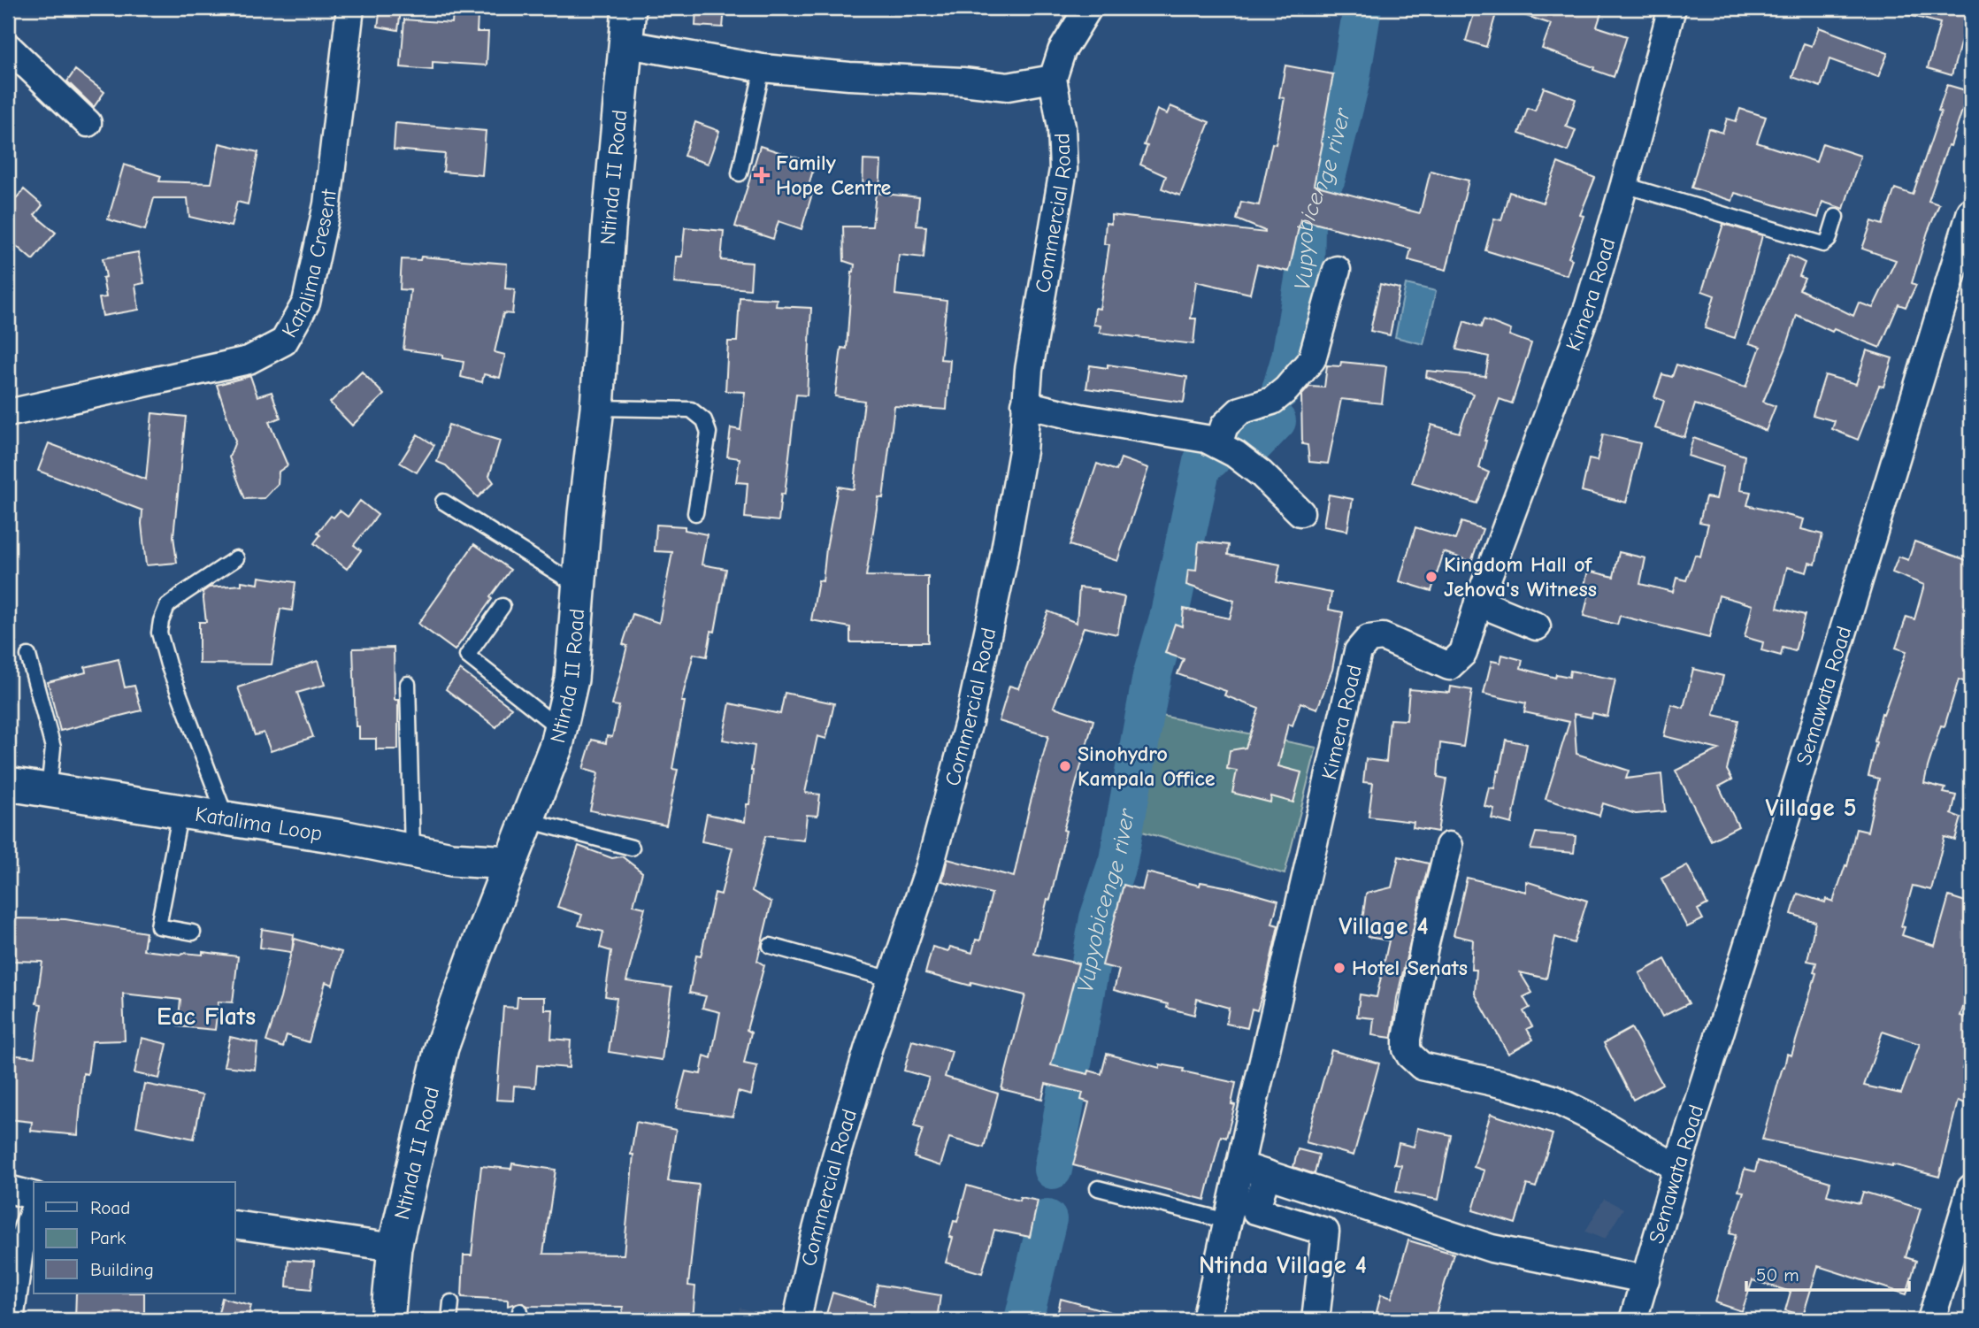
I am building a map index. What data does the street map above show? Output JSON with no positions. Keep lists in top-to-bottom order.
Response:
{
  "streets": {
    "street": [
      "Ntinda II Road",
      "Commercial Road",
      "Katalima Cresent",
      "Kimera Road",
      "Semawata Road",
      "Katalima Loop"
    ]
  },
  "crossings": [
    ["Ntinda II Road", "Katalima Loop"]
  ],
  "districts": [
    "Village 5",
    "Village 4",
    "Eac Flats",
    "Ntinda Village 4"
  ],
  "water": ["Vupyobicenge river"],
  "places": {
    "health": ["Family Hope Centre"],
    "other": ["Kingdom Hall of Jehova's Witness", "Sinohydro Kampala Office", "Hotel Senats"]
  },
  "legend": ["Road", "Park", "Building"],
  "scale_bar": "50 m"
}
